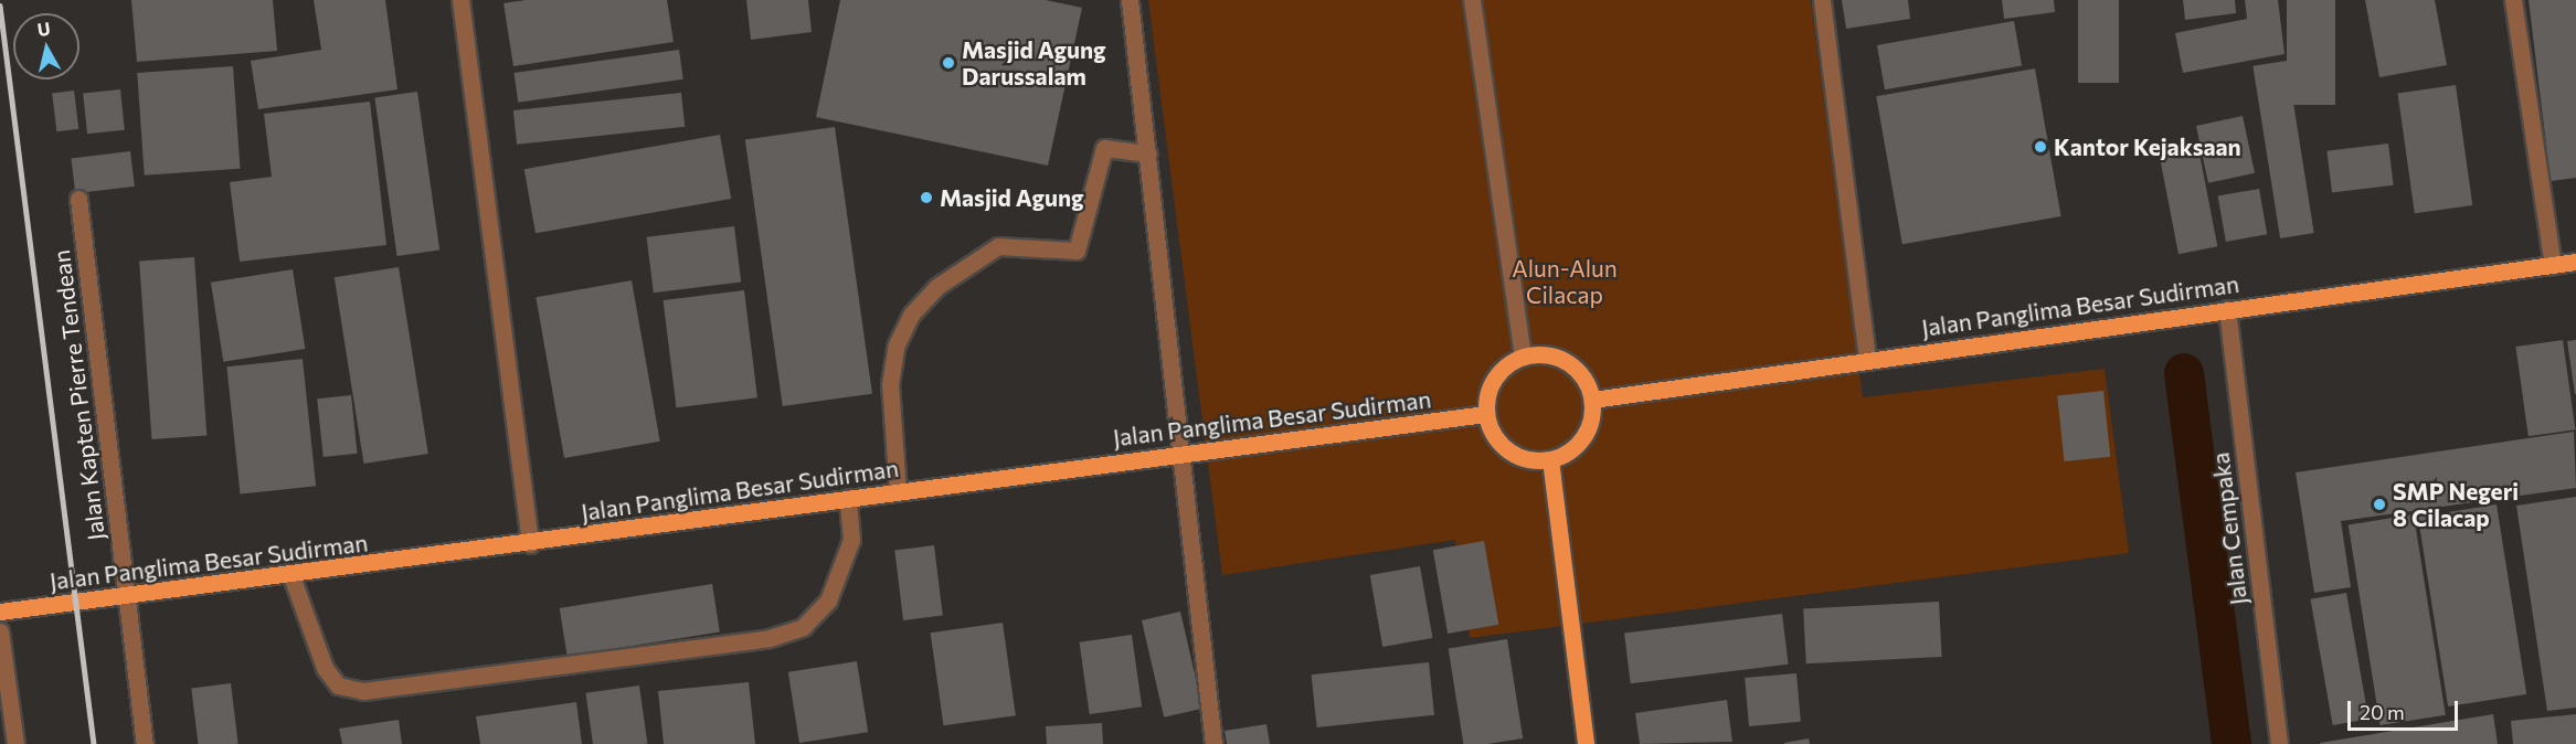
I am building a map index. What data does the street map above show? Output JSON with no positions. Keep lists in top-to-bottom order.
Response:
{
  "streets": {
    "main road": ["Jalan Panglima Besar Sudirman"],
    "street": ["Jalan Kapten Pierre Tendean", "Jalan Cempaka"]
  },
  "crossings": [
    ["Jalan Panglima Besar Sudirman", "Jalan Kapten Pierre Tendean"],
    ["Jalan Panglima Besar Sudirman", "Jalan Cempaka"]
  ],
  "parks": ["Alun-Alun Cilacap"],
  "places": [
    "Masjid Agung Darussalam",
    "Kantor Kejaksaan",
    "Masjid Agung",
    "SMP Negeri 8 Cilacap"
  ],
  "scale_bar": "20 m",
  "north": "top"
}
